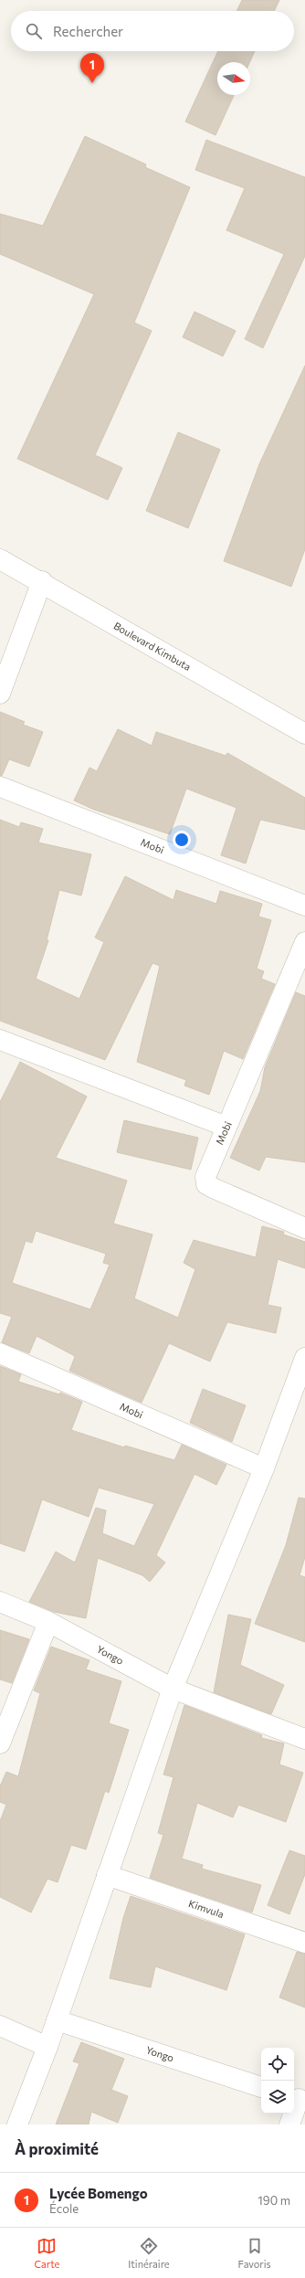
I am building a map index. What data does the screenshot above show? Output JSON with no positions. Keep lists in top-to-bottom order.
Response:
{
  "streets": {
    "street": [
      "Boulevard Kimbuta",
      "Mobi",
      "Yongo",
      "Kimvula"
    ]
  },
  "north": "right",
  "page": {
    "search": "Rechercher",
    "pins": "1",
    "heading": "À proximité",
    "list": [
      {
        "mark": "1",
        "name": "Lycée Bomengo",
        "note": "École",
        "value": "190 m"
      }
    ],
    "nav": ["Carte", "Itinéraire", "Favoris"]
  }
}
